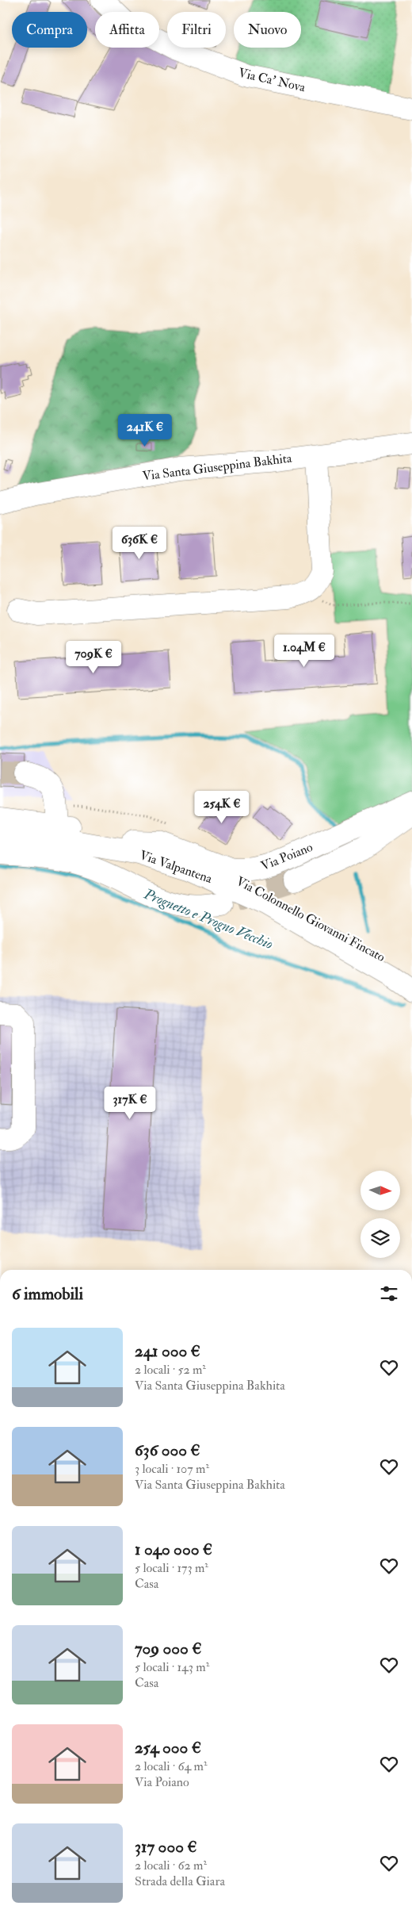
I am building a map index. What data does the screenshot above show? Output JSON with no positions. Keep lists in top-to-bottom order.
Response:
{
  "streets": {
    "street": [
      "Via Ca' Nova",
      "Via Santa Giuseppina Bakhita",
      "Via Poiano",
      "Via Valpantena",
      "Via Colonnello Giovanni Fincato"
    ]
  },
  "crossings": [
    ["Via Poiano", "Via Colonnello Giovanni Fincato"]
  ],
  "water": ["Prognetto e Progno Vecchio"],
  "north": "right",
  "page": {
    "chip": [
      "Compra",
      "Affitta",
      "Filtri",
      "Nuovo"
    ],
    "price": [
      "241K €",
      "636K €",
      "1.04M €",
      "709K €",
      "254K €",
      "317K €"
    ],
    "heading": "6 immobili",
    "list": [
      {
        "name": "241 000 €",
        "note": "2 locali · 52 m² · Via Santa Giuseppina Bakhita"
      },
      {
        "name": "636 000 €",
        "note": "3 locali · 107 m² · Via Santa Giuseppina Bakhita"
      },
      {
        "name": "1 040 000 €",
        "note": "5 locali · 173 m² · Casa"
      },
      {
        "name": "709 000 €",
        "note": "5 locali · 143 m² · Casa"
      },
      {
        "name": "254 000 €",
        "note": "2 locali · 64 m² · Via Poiano"
      },
      {
        "name": "317 000 €",
        "note": "2 locali · 62 m² · Strada della Giara"
      }
    ]
  }
}
